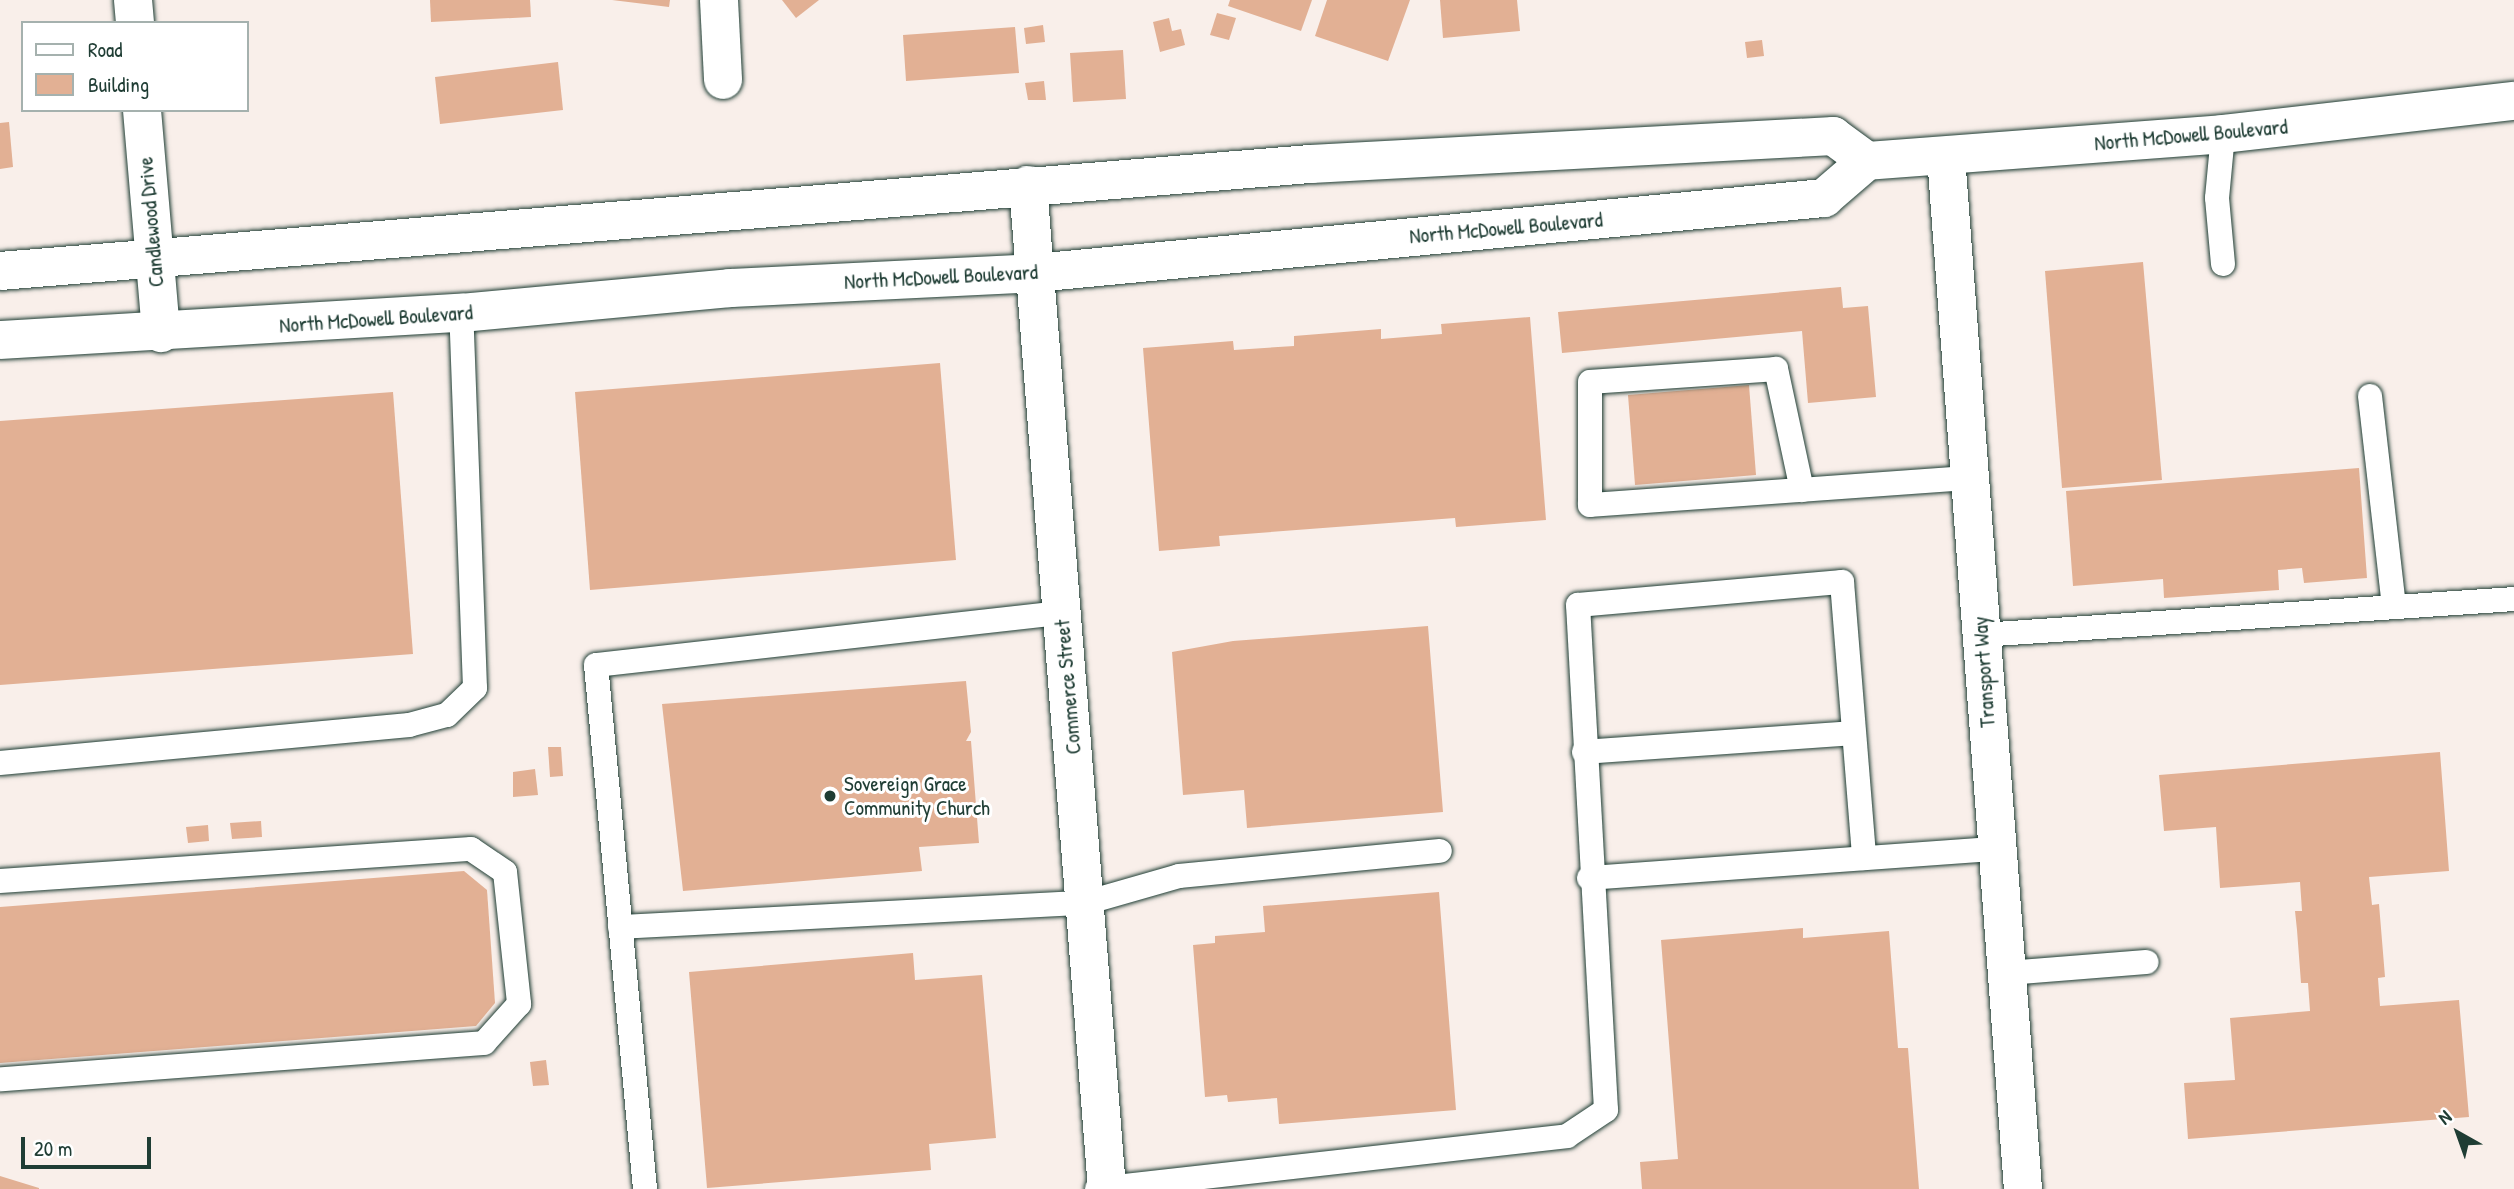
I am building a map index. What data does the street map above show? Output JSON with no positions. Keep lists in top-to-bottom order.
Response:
{
  "streets": {
    "main road": [
      "North McDowell Boulevard",
      "Candlewood Drive",
      "Transport Way",
      "Commerce Street"
    ]
  },
  "crossings": [
    ["North McDowell Boulevard", "Candlewood Drive"],
    ["North McDowell Boulevard", "Transport Way"],
    ["North McDowell Boulevard", "Commerce Street"]
  ],
  "places": ["Sovereign Grace Community Church"],
  "legend": ["Road", "Building"],
  "scale_bar": "20 m",
  "north": "top left"
}
